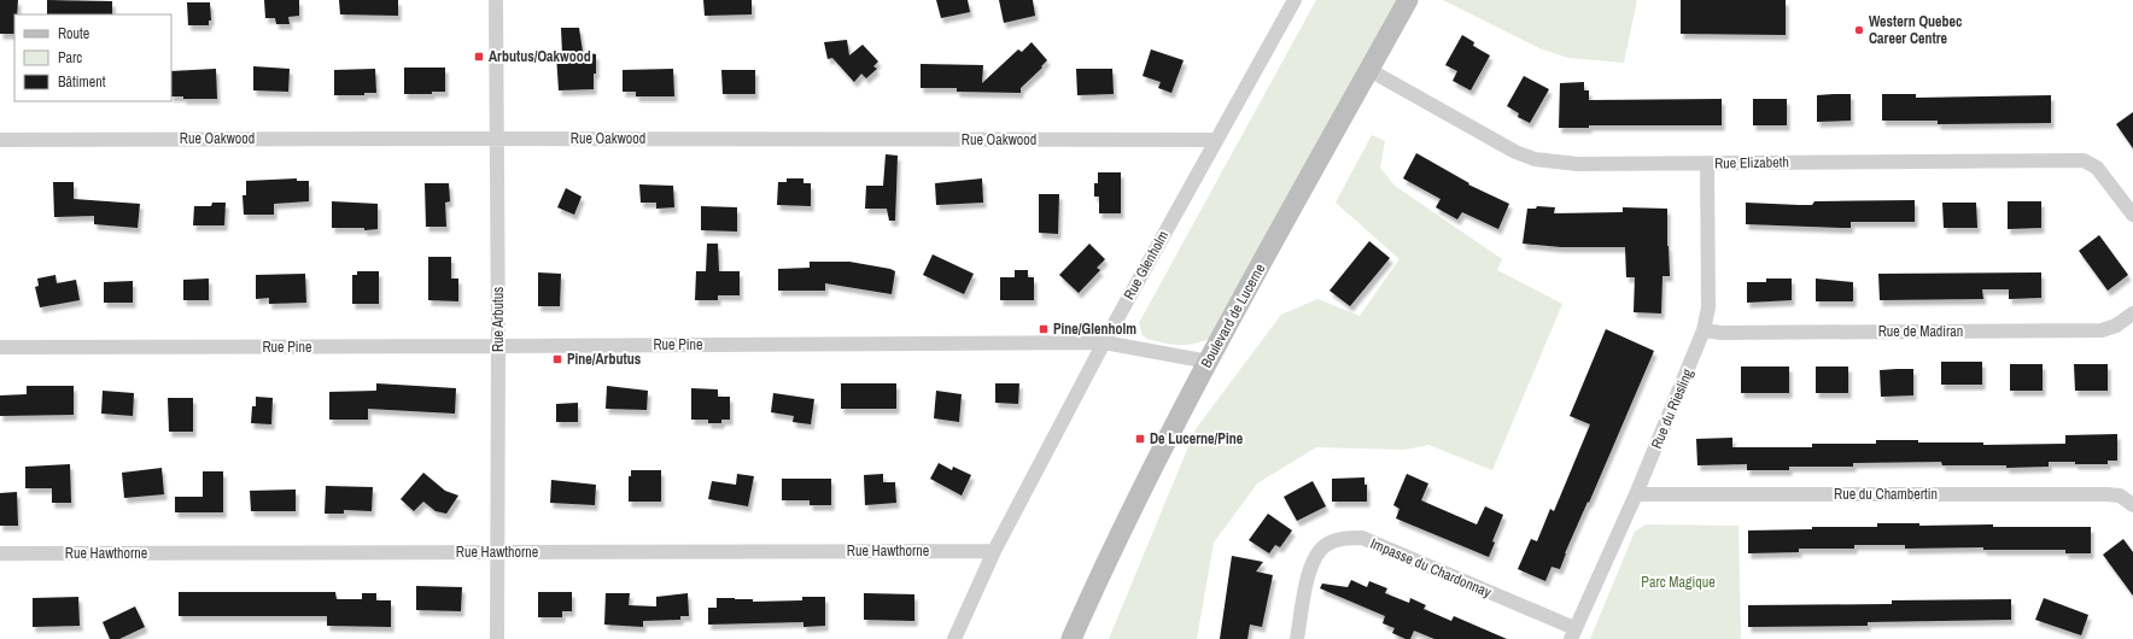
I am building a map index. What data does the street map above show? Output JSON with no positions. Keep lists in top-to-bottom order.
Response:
{
  "streets": {
    "main road": ["Boulevard de Lucerne"],
    "street": [
      "Rue Oakwood",
      "Rue Elizabeth",
      "Rue Glenholm",
      "Rue Arbutus",
      "Rue de Madiran",
      "Rue Pine",
      "Rue du Riesling",
      "Rue du Chambertin",
      "Rue Hawthorne",
      "Impasse du Chardonnay"
    ]
  },
  "crossings": [
    ["Rue Oakwood", "Rue Glenholm"],
    ["Rue Oakwood", "Rue Arbutus"],
    ["Rue Elizabeth", "Boulevard de Lucerne"],
    ["Rue Elizabeth", "Rue du Riesling"],
    ["Rue Glenholm", "Rue Pine"],
    ["Rue Glenholm", "Rue Hawthorne"],
    ["Boulevard de Lucerne", "Rue Pine"],
    ["Rue Arbutus", "Rue Pine"],
    ["Rue Arbutus", "Rue Hawthorne"],
    ["Rue de Madiran", "Rue du Riesling"],
    ["Rue du Riesling", "Rue du Chambertin"],
    ["Rue du Riesling", "Impasse du Chardonnay"]
  ],
  "parks": ["Parc Magique"],
  "places": {
    "other": ["Western Quebec Career Centre"],
    "transit": [
      "Arbutus/Oakwood",
      "Pine/Glenholm",
      "Pine/Arbutus",
      "De Lucerne/Pine"
    ]
  },
  "legend": ["Route", "Parc", "Bâtiment"]
}
